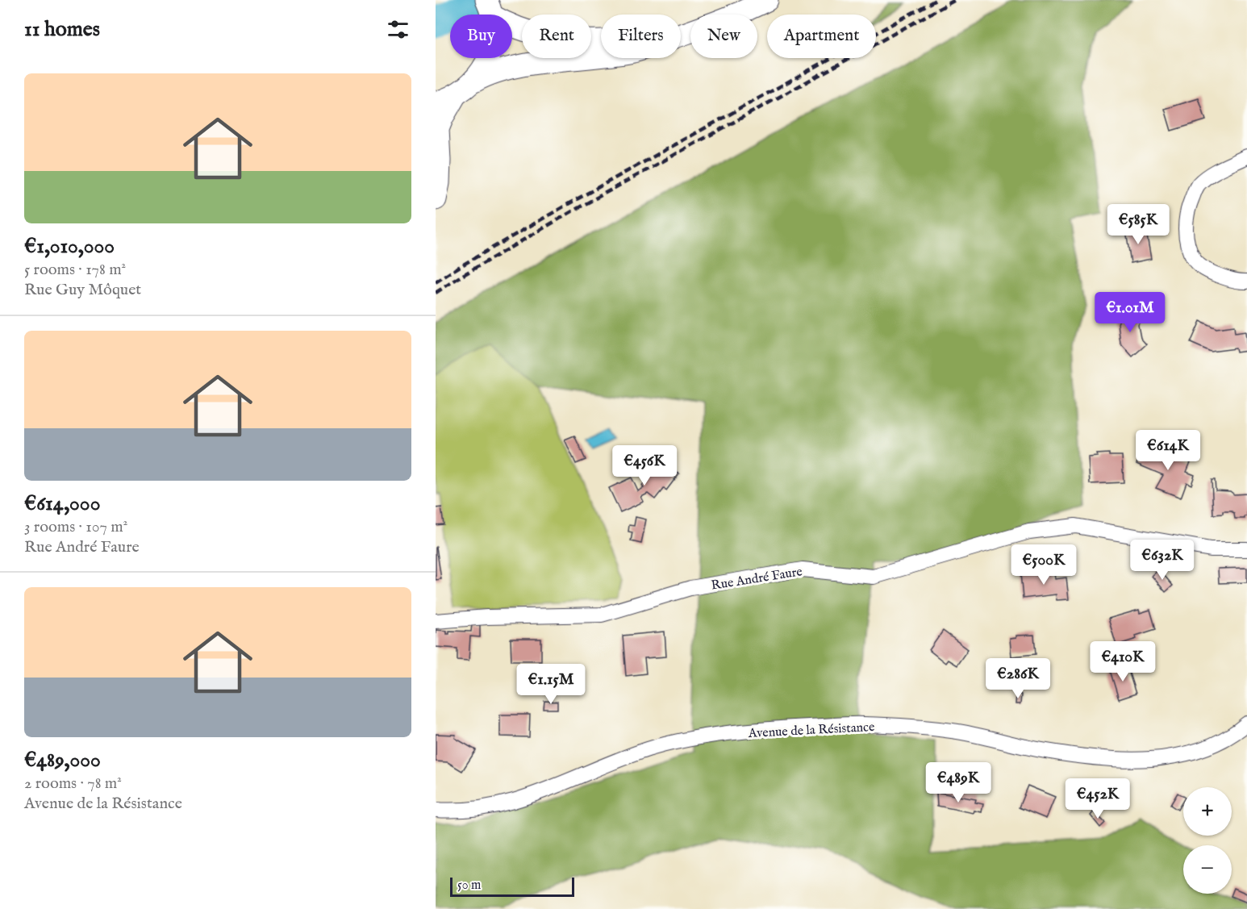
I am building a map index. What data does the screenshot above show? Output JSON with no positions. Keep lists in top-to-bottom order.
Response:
{
  "streets": {
    "street": ["Rue André Faure", "Avenue de la Résistance"]
  },
  "scale_bar": "50 m",
  "page": {
    "heading": "11 homes",
    "chip": [
      "Buy",
      "Rent",
      "Filters",
      "New",
      "Apartment"
    ],
    "list": [
      {
        "name": "€1,010,000",
        "note": "5 rooms · 178 m² · Rue Guy Môquet"
      },
      {
        "name": "€614,000",
        "note": "3 rooms · 107 m² · Rue André Faure"
      },
      {
        "name": "€489,000",
        "note": "2 rooms · 78 m² · Avenue de la Résistance"
      }
    ],
    "price": [
      "€585K",
      "€1.01M",
      "€614K",
      "€456K",
      "€632K",
      "€500K",
      "€410K",
      "€286K",
      "€1.15M",
      "€489K",
      "€452K"
    ],
    "map_buttons": ["+", "−"],
    "scale": "50 m"
  }
}
